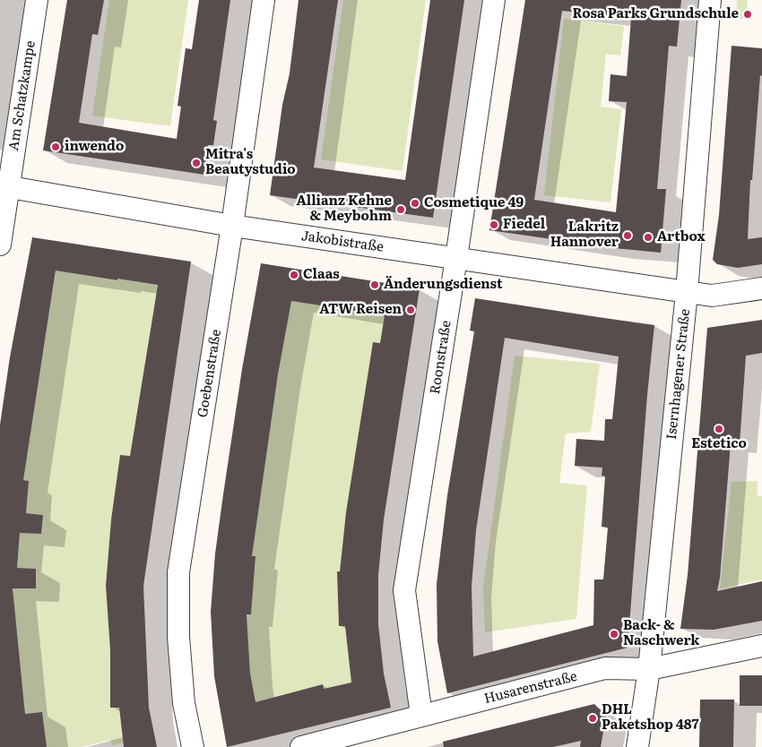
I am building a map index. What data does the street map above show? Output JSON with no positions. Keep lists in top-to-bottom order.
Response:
{
  "streets": {
    "street": [
      "Am Schatzkampe",
      "Jakobistraße",
      "Roonstraße",
      "Goebenstraße",
      "Isernhagener Straße",
      "Husarenstraße"
    ]
  },
  "crossings": [
    ["Am Schatzkampe", "Jakobistraße"],
    ["Jakobistraße", "Roonstraße"],
    ["Jakobistraße", "Goebenstraße"],
    ["Jakobistraße", "Isernhagener Straße"],
    ["Roonstraße", "Husarenstraße"],
    ["Isernhagener Straße", "Husarenstraße"]
  ],
  "places": [
    "Rosa Parks Grundschule",
    "inwendo",
    "Mitra's Beautystudio",
    "Cosmetique 49",
    "Allianz Kehne & Meybohm",
    "Fiedel",
    "Lakritz Hannover",
    "Artbox",
    "Claas",
    "Änderungsdienst",
    "ATW Reisen",
    "Estetico",
    "Back- & Naschwerk",
    "DHL Paketshop 487"
  ]
}
